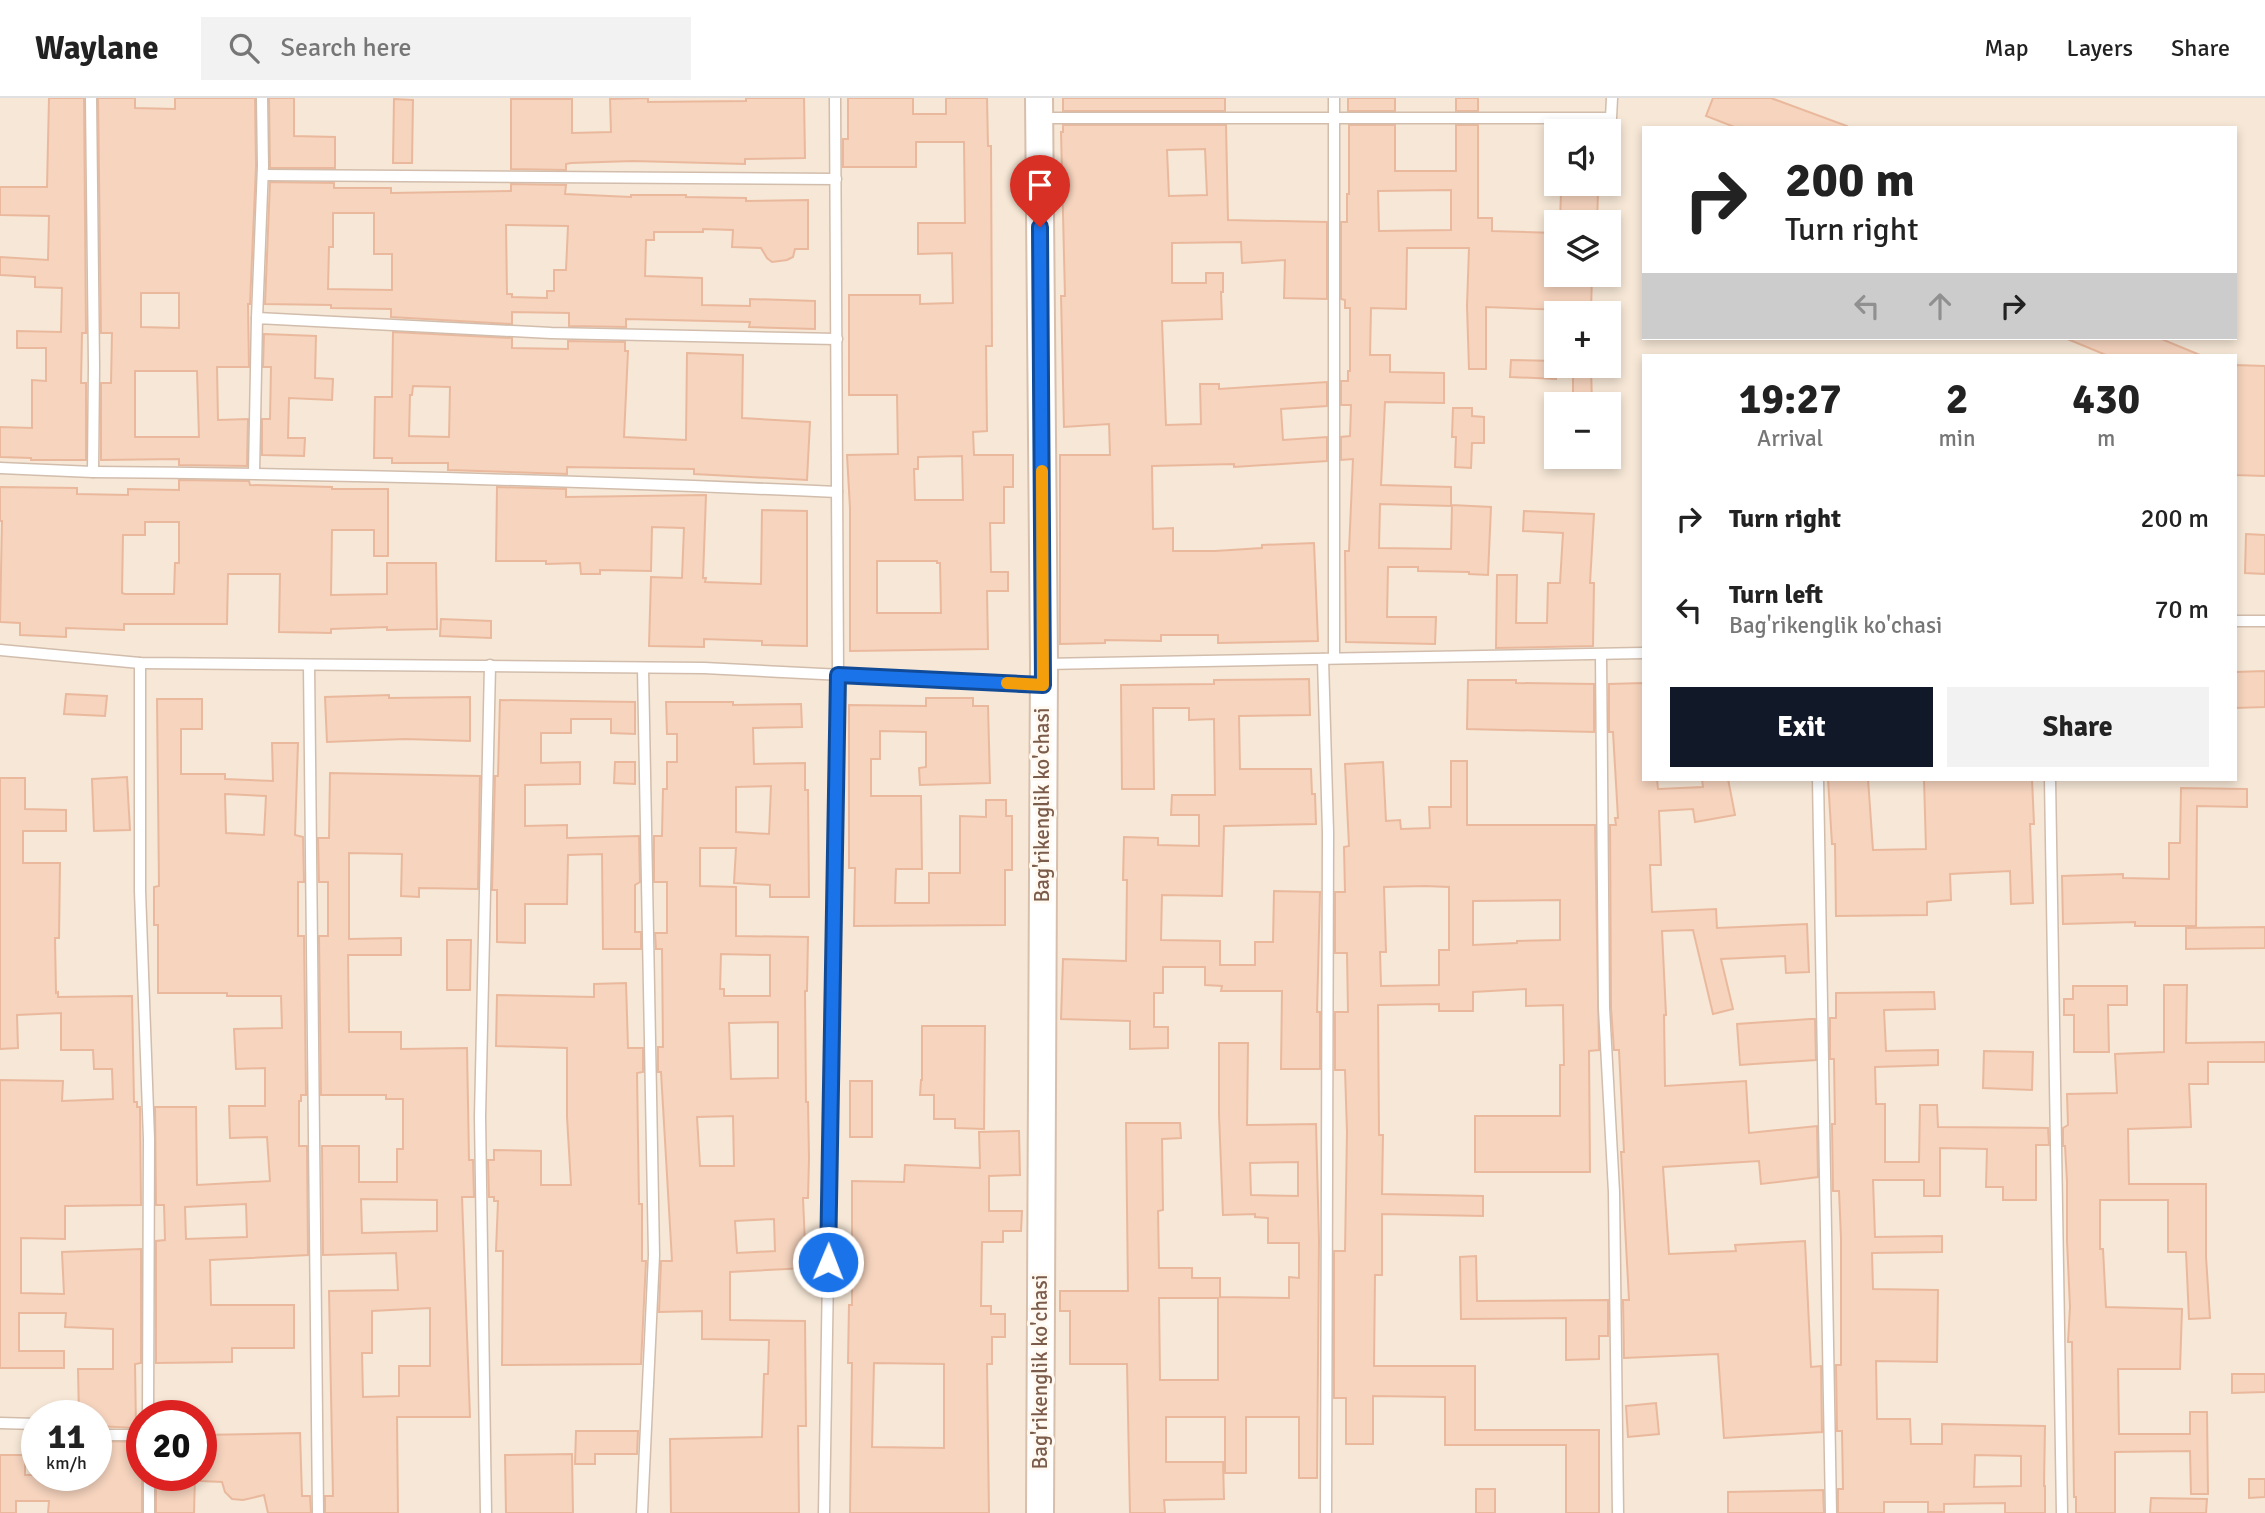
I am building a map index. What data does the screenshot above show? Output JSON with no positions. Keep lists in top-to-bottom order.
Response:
{
  "streets": {
    "main road": ["Bag'rikenglik ko'chasi"]
  },
  "page": {
    "header": "Waylane",
    "search": "Search here",
    "nav": ["Map", "Layers", "Share"],
    "map_buttons": ["+", "−"],
    "turn": ["200 m", "Turn right"],
    "eta": [
      "19:27",
      "Arrival",
      "2",
      "min",
      "430",
      "m"
    ],
    "list": [
      {
        "name": "Turn right",
        "value": "200 m"
      },
      {
        "name": "Turn left",
        "note": "Bag'rikenglik ko'chasi",
        "value": "70 m"
      }
    ],
    "buttons": ["Exit", "Share"],
    "speed": "11 km/h",
    "limit": "20"
  }
}
